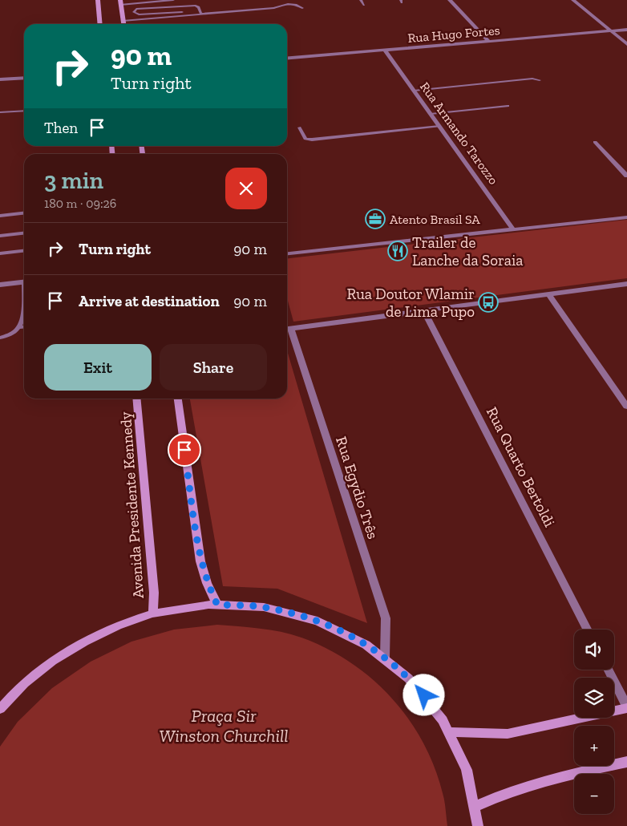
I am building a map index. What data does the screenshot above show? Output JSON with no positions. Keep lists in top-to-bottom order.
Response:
{
  "streets": {
    "main road": ["Avenida Presidente Kennedy"],
    "street": [
      "Rua Hugo Fortes",
      "Rua Armando Tarozzo",
      "Rua Quarto Bertoldi",
      "Rua Egydio Três"
    ]
  },
  "crossings": [
    ["Rua Hugo Fortes", "Rua Armando Tarozzo"]
  ],
  "parks": ["Praça Sir Winston Churchill"],
  "places": {
    "office": ["Atento Brasil SA"],
    "restaurant": ["Trailer de Lanche da Soraia"],
    "bus stop": ["Rua Doutor Wlamir de Lima Pupo"]
  },
  "page": {
    "turn": ["90 m", "Turn right"],
    "then": "Then",
    "heading": ["3 min", "180 m · 09:26"],
    "list": [
      {
        "name": "Turn right",
        "value": "90 m"
      },
      {
        "name": "Arrive at destination",
        "value": "90 m"
      }
    ],
    "buttons": ["Exit", "Share"],
    "map_buttons": ["+", "−"]
  }
}
